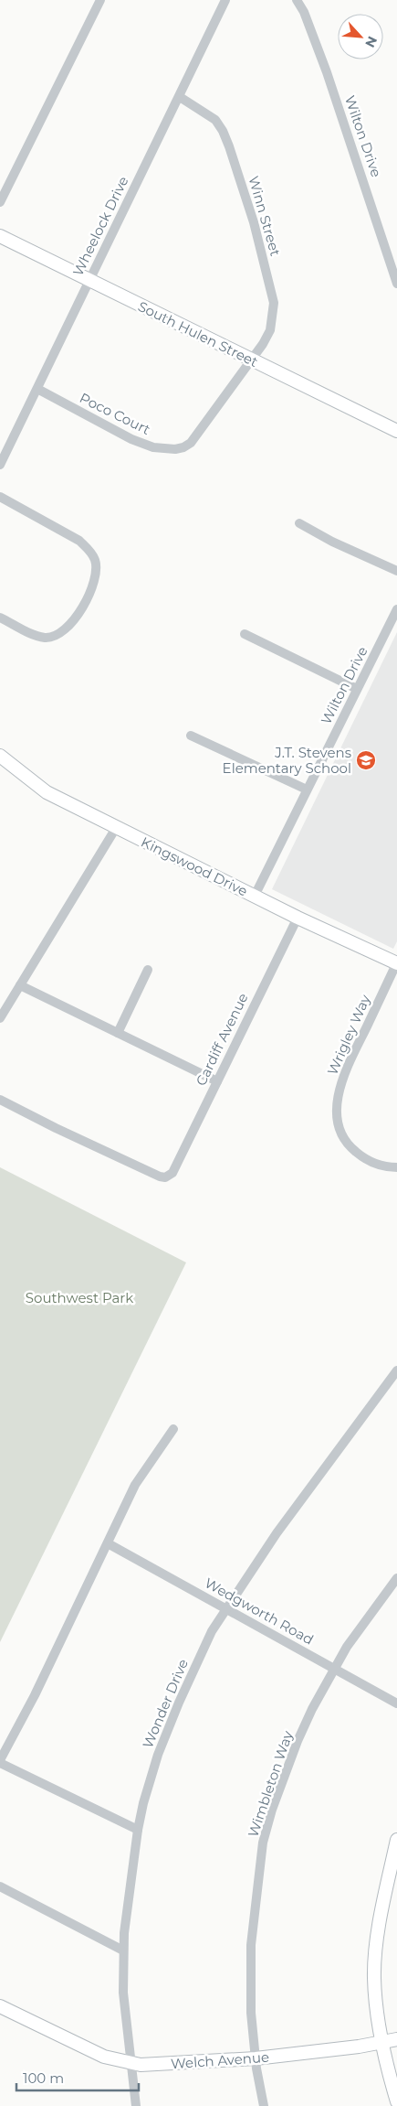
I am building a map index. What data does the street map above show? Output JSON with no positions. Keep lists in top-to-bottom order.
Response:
{
  "streets": {
    "street": [
      "Wilton Drive",
      "Winn Street",
      "Wheelock Drive",
      "South Hulen Street",
      "Poco Court",
      "Kingswood Drive",
      "Wrigley Way",
      "Cardiff Avenue",
      "Wedgworth Road",
      "Wonder Drive",
      "Wimbleton Way",
      "Welch Avenue"
    ]
  },
  "crossings": [
    ["Wilton Drive", "Kingswood Drive"],
    ["Winn Street", "Wheelock Drive"],
    ["Winn Street", "South Hulen Street"],
    ["Winn Street", "Poco Court"],
    ["Wheelock Drive", "South Hulen Street"],
    ["Wheelock Drive", "Poco Court"],
    ["South Hulen Street", "Poco Court"],
    ["Kingswood Drive", "Wrigley Way"],
    ["Kingswood Drive", "Cardiff Avenue"],
    ["Wedgworth Road", "Wonder Drive"],
    ["Wedgworth Road", "Wimbleton Way"],
    ["Wonder Drive", "Welch Avenue"],
    ["Wimbleton Way", "Welch Avenue"]
  ],
  "parks": ["Southwest Park"],
  "places": {
    "school or university": ["J.T. Stevens Elementary School"]
  },
  "scale_bar": "100 m",
  "north": "bottom right"
}
